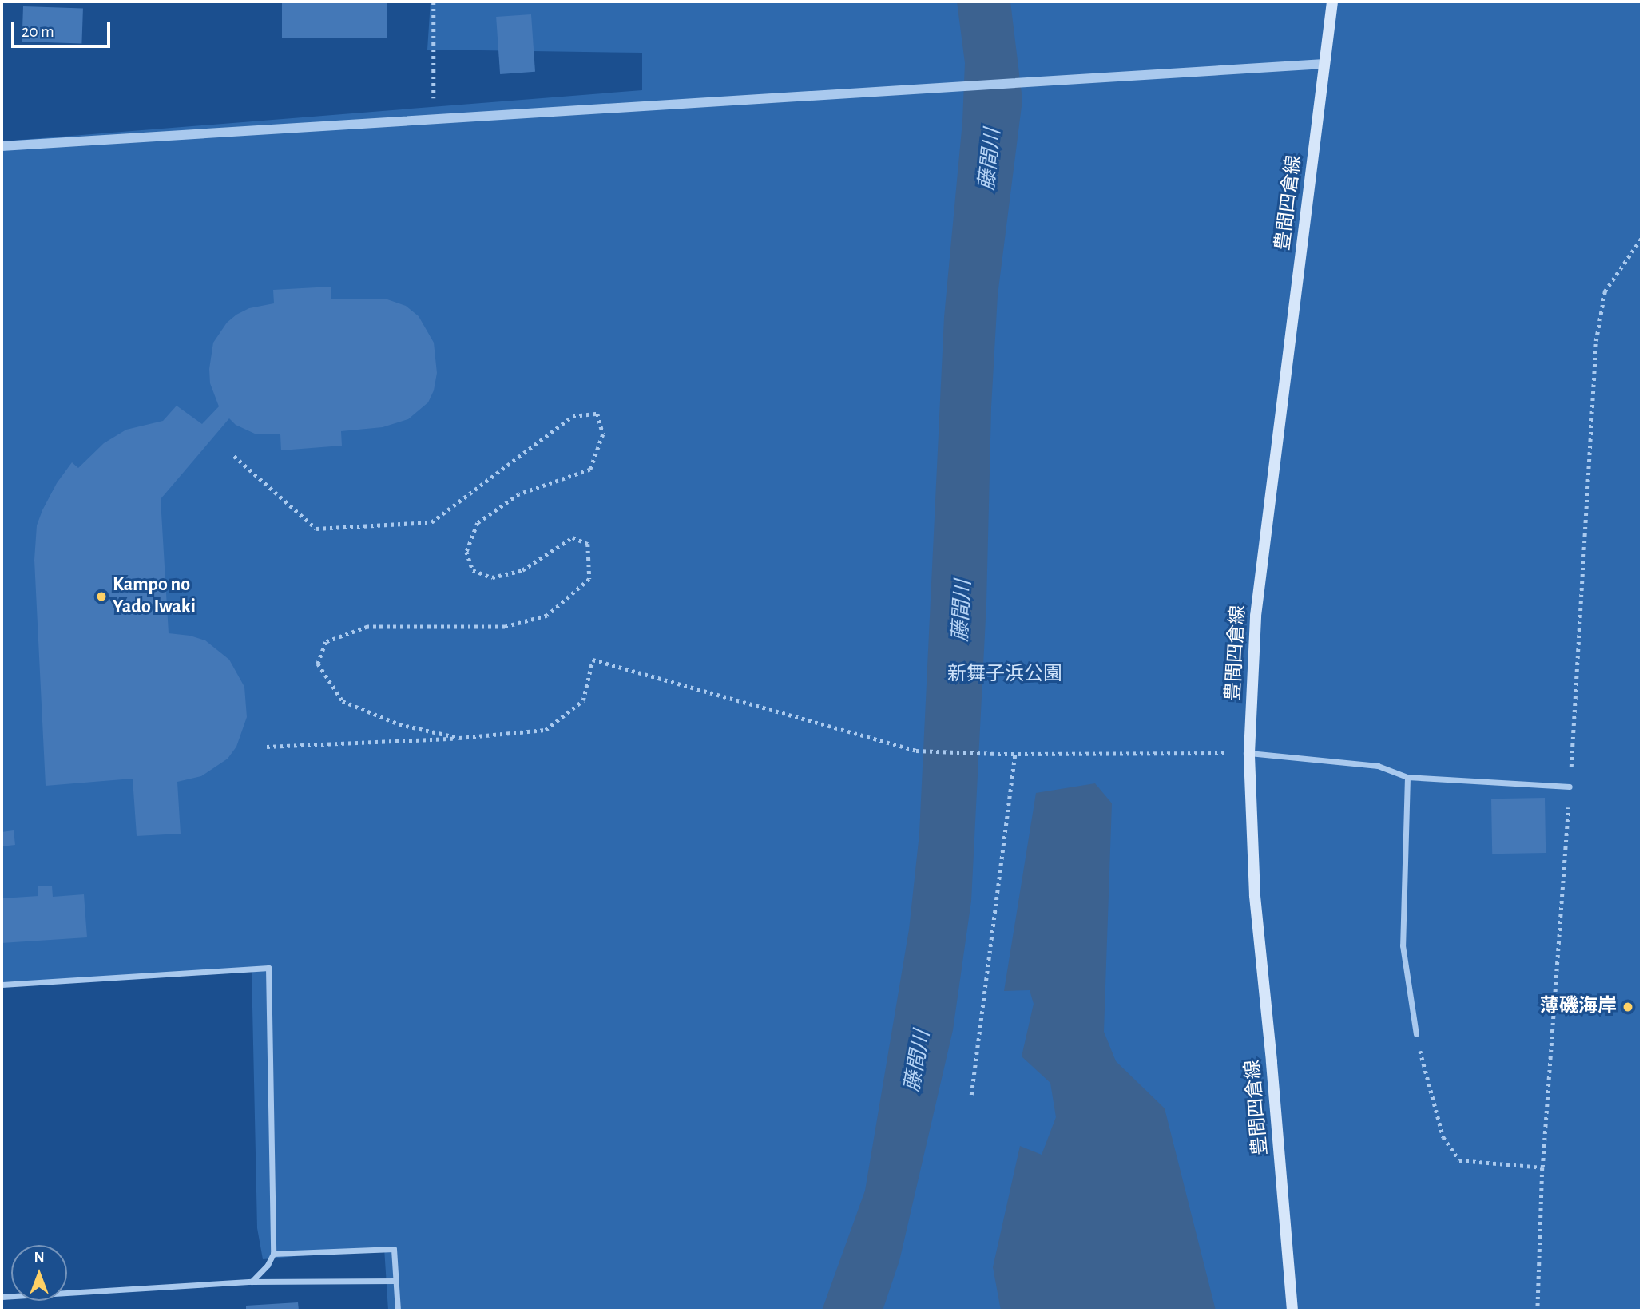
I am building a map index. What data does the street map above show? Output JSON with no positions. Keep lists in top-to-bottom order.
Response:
{
  "streets": {
    "main road": ["豊間四倉線"]
  },
  "water": ["藤間川"],
  "parks": ["新舞子浜公園"],
  "places": ["Kampo no Yado Iwaki", "薄磯海岸"],
  "scale_bar": "20 m",
  "north": "top"
}
